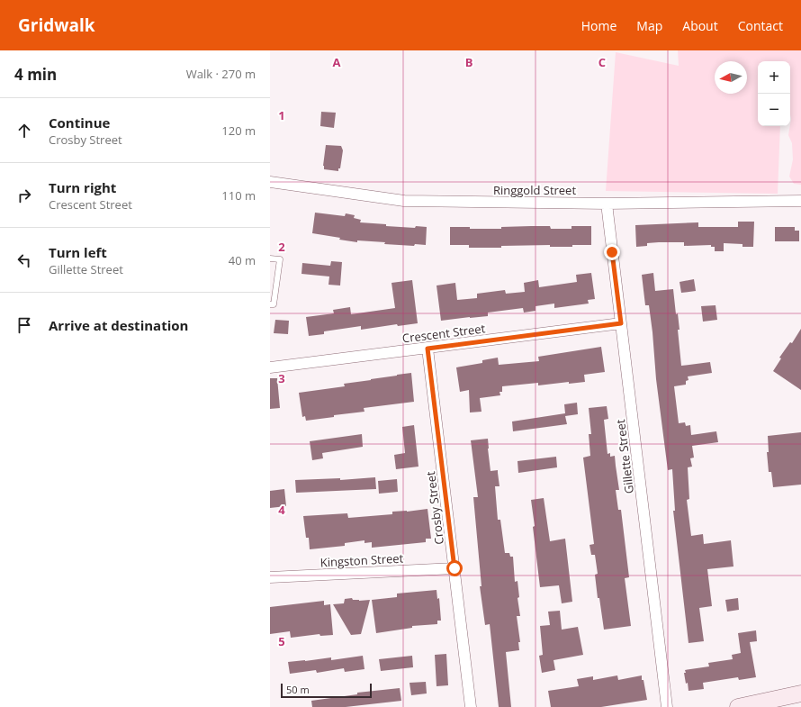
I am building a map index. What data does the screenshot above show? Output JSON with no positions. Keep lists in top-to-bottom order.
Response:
{
  "streets": {
    "street": [
      "Ringgold Street",
      "Crescent Street",
      "Gillette Street",
      "Crosby Street",
      "Kingston Street"
    ]
  },
  "crossings": [
    ["Ringgold Street", "Gillette Street"],
    ["Crescent Street", "Gillette Street"],
    ["Crescent Street", "Crosby Street"],
    ["Crosby Street", "Kingston Street"]
  ],
  "scale_bar": "50 m",
  "north": "left",
  "page": {
    "header": "Gridwalk",
    "nav": [
      "Home",
      "Map",
      "About",
      "Contact"
    ],
    "heading": ["4 min", "Walk · 270 m"],
    "map_buttons": ["+", "−"],
    "list": [
      ["Continue", "Crosby Street", "120 m"],
      ["Turn right", "Crescent Street", "110 m"],
      ["Turn left", "Gillette Street", "40 m"],
      "Arrive at destination"
    ],
    "scale": "50 m"
  },
  "grid": {
    "columns": ["A", "B", "C"],
    "rows": [
      "1",
      "2",
      "3",
      "4",
      "5"
    ]
  }
}
